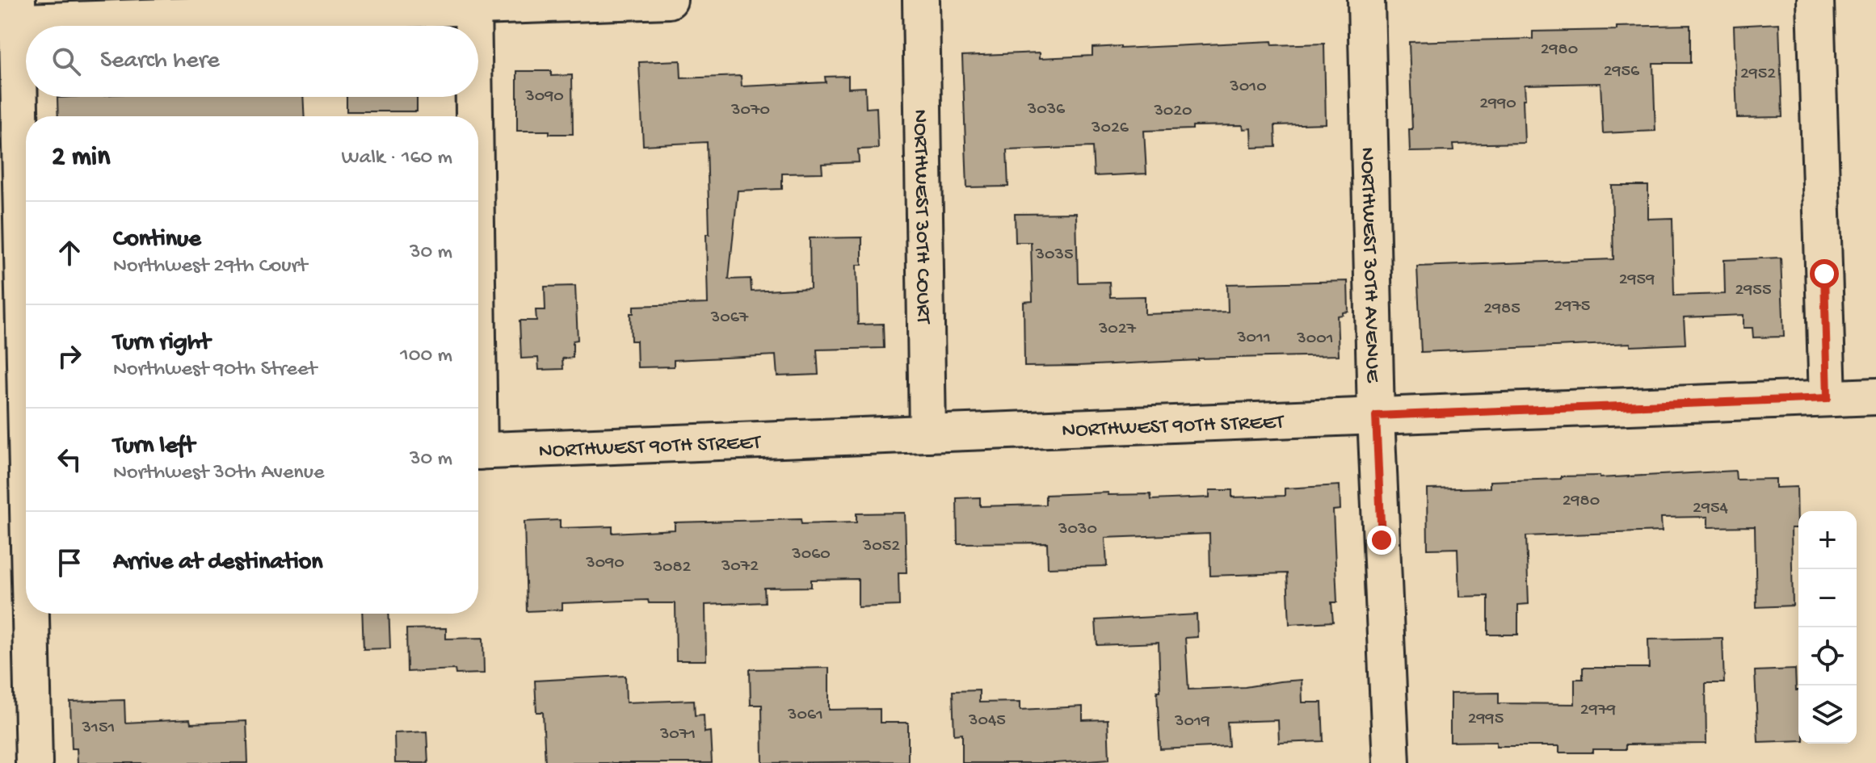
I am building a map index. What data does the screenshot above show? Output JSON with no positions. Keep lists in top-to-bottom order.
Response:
{
  "streets": {
    "street": ["NORTHWEST 30TH COURT", "NORTHWEST 30TH AVENUE", "NORTHWEST 90TH STREET"]
  },
  "crossings": [
    ["NORTHWEST 30TH COURT", "NORTHWEST 90TH STREET"],
    ["NORTHWEST 30TH AVENUE", "NORTHWEST 90TH STREET"]
  ],
  "house_numbers": [
    "2980",
    "2956",
    "2952",
    "3010",
    "3090",
    "2990",
    "3036",
    "3070",
    "3020",
    "3026",
    "3035",
    "2959",
    "2955",
    "2975",
    "2985",
    "3067",
    "3027",
    "3011",
    "3001",
    "2980",
    "2954",
    "3030",
    "3052",
    "3060",
    "3090",
    "3072",
    "3082",
    "2979",
    "3061",
    "2995",
    "3045",
    "3019",
    "3151",
    "3071"
  ],
  "page": {
    "search": "Search here",
    "heading": ["2 min", "Walk · 160 m"],
    "list": [
      ["Continue", "Northwest 29th Court", "30 m"],
      ["Turn right", "Northwest 90th Street", "100 m"],
      ["Turn left", "Northwest 30th Avenue", "30 m"],
      "Arrive at destination"
    ],
    "map_buttons": ["+", "−"]
  }
}
